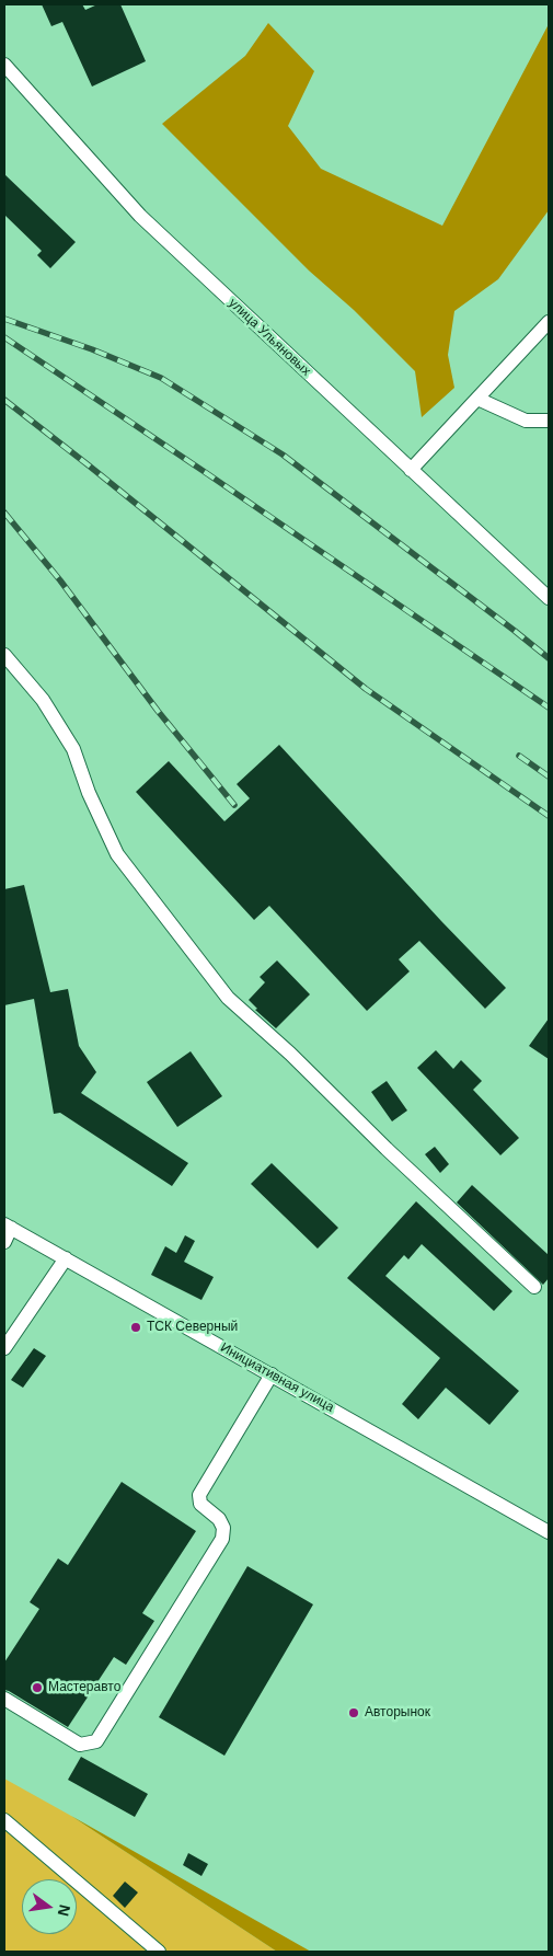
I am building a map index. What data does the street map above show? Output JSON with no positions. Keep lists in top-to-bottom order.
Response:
{
  "streets": {
    "street": ["улица Ульяновых", "Инициативная улица"]
  },
  "places": ["ТСК Северный", "Мастеравто", "Авторынок"],
  "north": "right"
}
